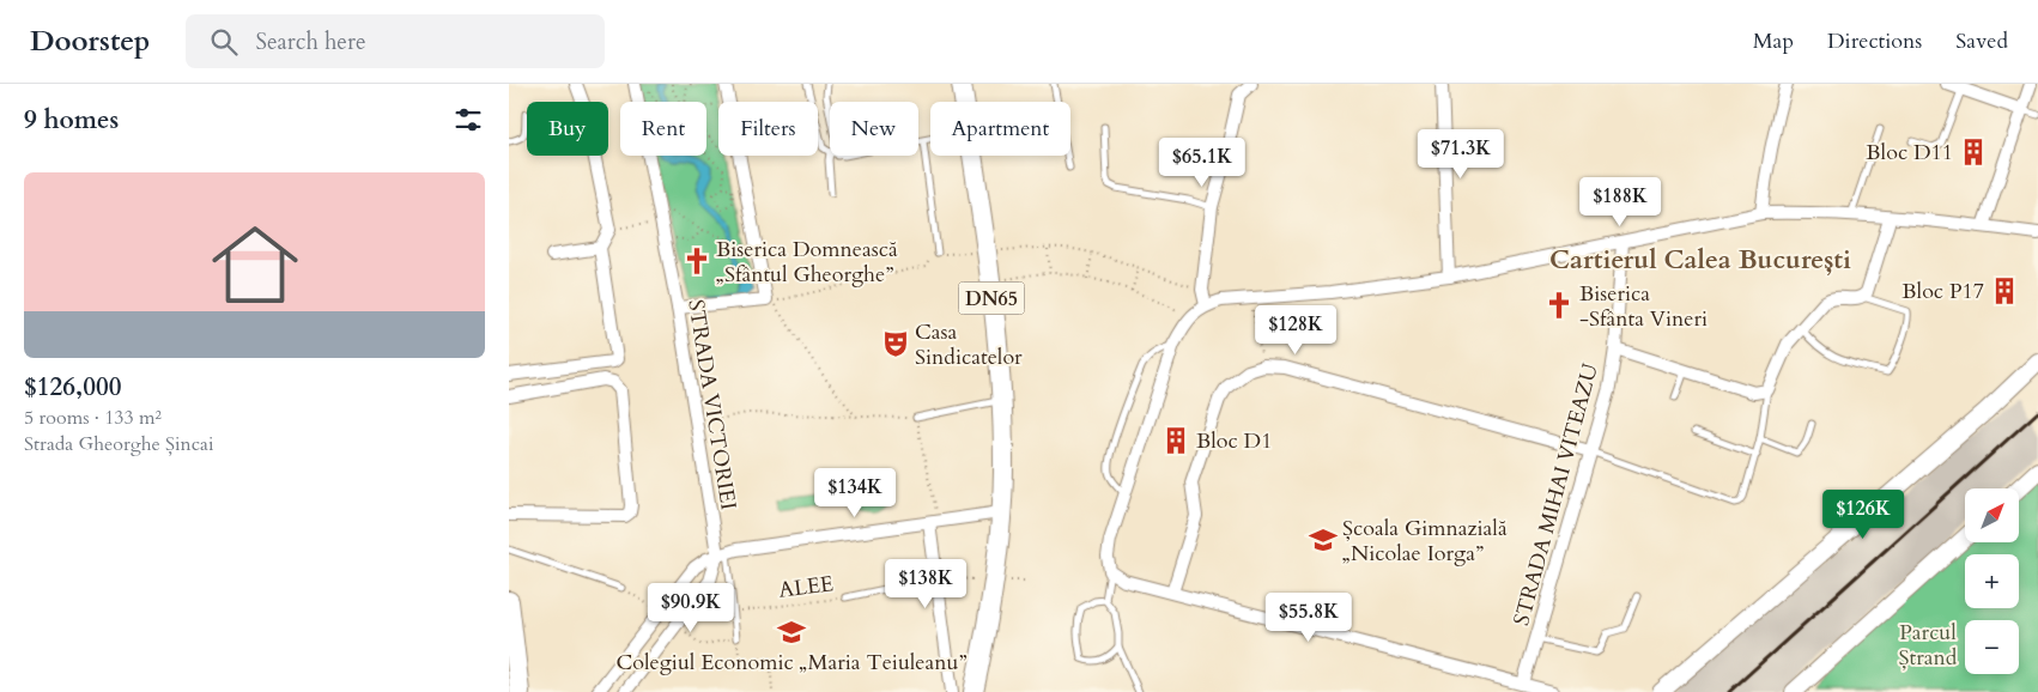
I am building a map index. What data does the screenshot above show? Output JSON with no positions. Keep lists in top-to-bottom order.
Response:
{
  "streets": {
    "main road": ["DN65"],
    "street": ["STRADA VICTORIEI", "STRADA MIHAI VITEAZU"],
    "path": ["ALEE"]
  },
  "districts": ["Cartierul Calea București"],
  "parks": ["Parcul Ștrand"],
  "places": {
    "building": ["Bloc D11", "Bloc P17", "Bloc D1"],
    "church": ["Biserica Domnească „Sfântul Gheorghe”", "Biserica -Sfânta Vineri"],
    "theatre": ["Casa Sindicatelor"],
    "school or university": ["Școala Gimnazială „Nicolae Iorga”", "Colegiul Economic „Maria Teiuleanu”"]
  },
  "north": "top right",
  "page": {
    "header": "Doorstep",
    "search": "Search here",
    "nav": ["Map", "Directions", "Saved"],
    "heading": "9 homes",
    "chip": [
      "Buy",
      "Rent",
      "Filters",
      "New",
      "Apartment"
    ],
    "price": [
      "$71.3K",
      "$65.1K",
      "$188K",
      "$128K",
      "$134K",
      "$126K",
      "$138K",
      "$90.9K",
      "$55.8K"
    ],
    "list": [
      {
        "name": "$126,000",
        "note": "5 rooms · 133 m² · Strada Gheorghe Șincai"
      }
    ],
    "map_buttons": ["+", "−"]
  }
}
